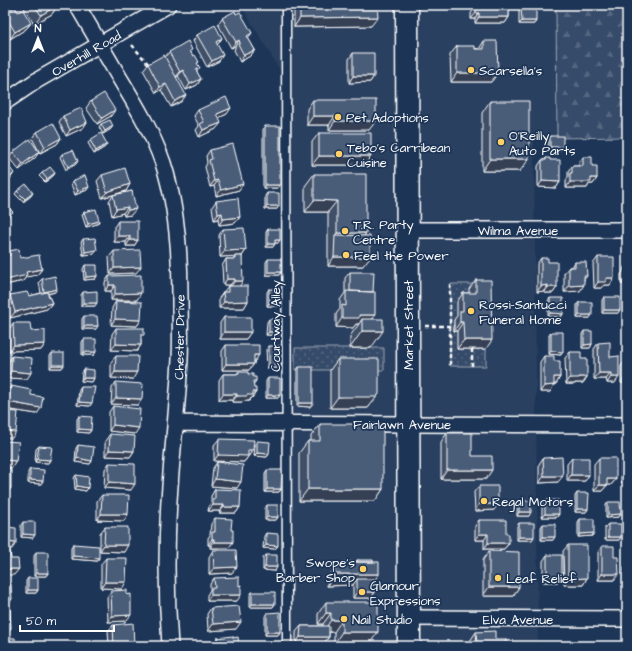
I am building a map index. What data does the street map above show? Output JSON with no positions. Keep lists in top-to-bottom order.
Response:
{
  "streets": {
    "main road": ["Market Street"],
    "street": [
      "Overhill Road",
      "Wilma Avenue",
      "Chester Drive",
      "Fairlawn Avenue",
      "Elva Avenue"
    ],
    "lane": ["Courtway Alley"]
  },
  "crossings": [
    ["Overhill Road", "Chester Drive"],
    ["Wilma Avenue", "Market Street"],
    ["Market Street", "Fairlawn Avenue"],
    ["Market Street", "Elva Avenue"],
    ["Courtway Alley", "Fairlawn Avenue"],
    ["Chester Drive", "Fairlawn Avenue"]
  ],
  "places": [
    "Scarsella's",
    "Pet Adoptions",
    "O'Reilly Auto Parts",
    "Tebo's Carribean Cuisine",
    "T.R. Party Centre",
    "Feel the Power",
    "Rossi-Santucci Funeral Home",
    "Regal Motors",
    "Swope's Barber Shop",
    "Leaf Relief",
    "Glamour Expressions",
    "Nail Studio"
  ],
  "scale_bar": "50 m",
  "north": "top"
}
